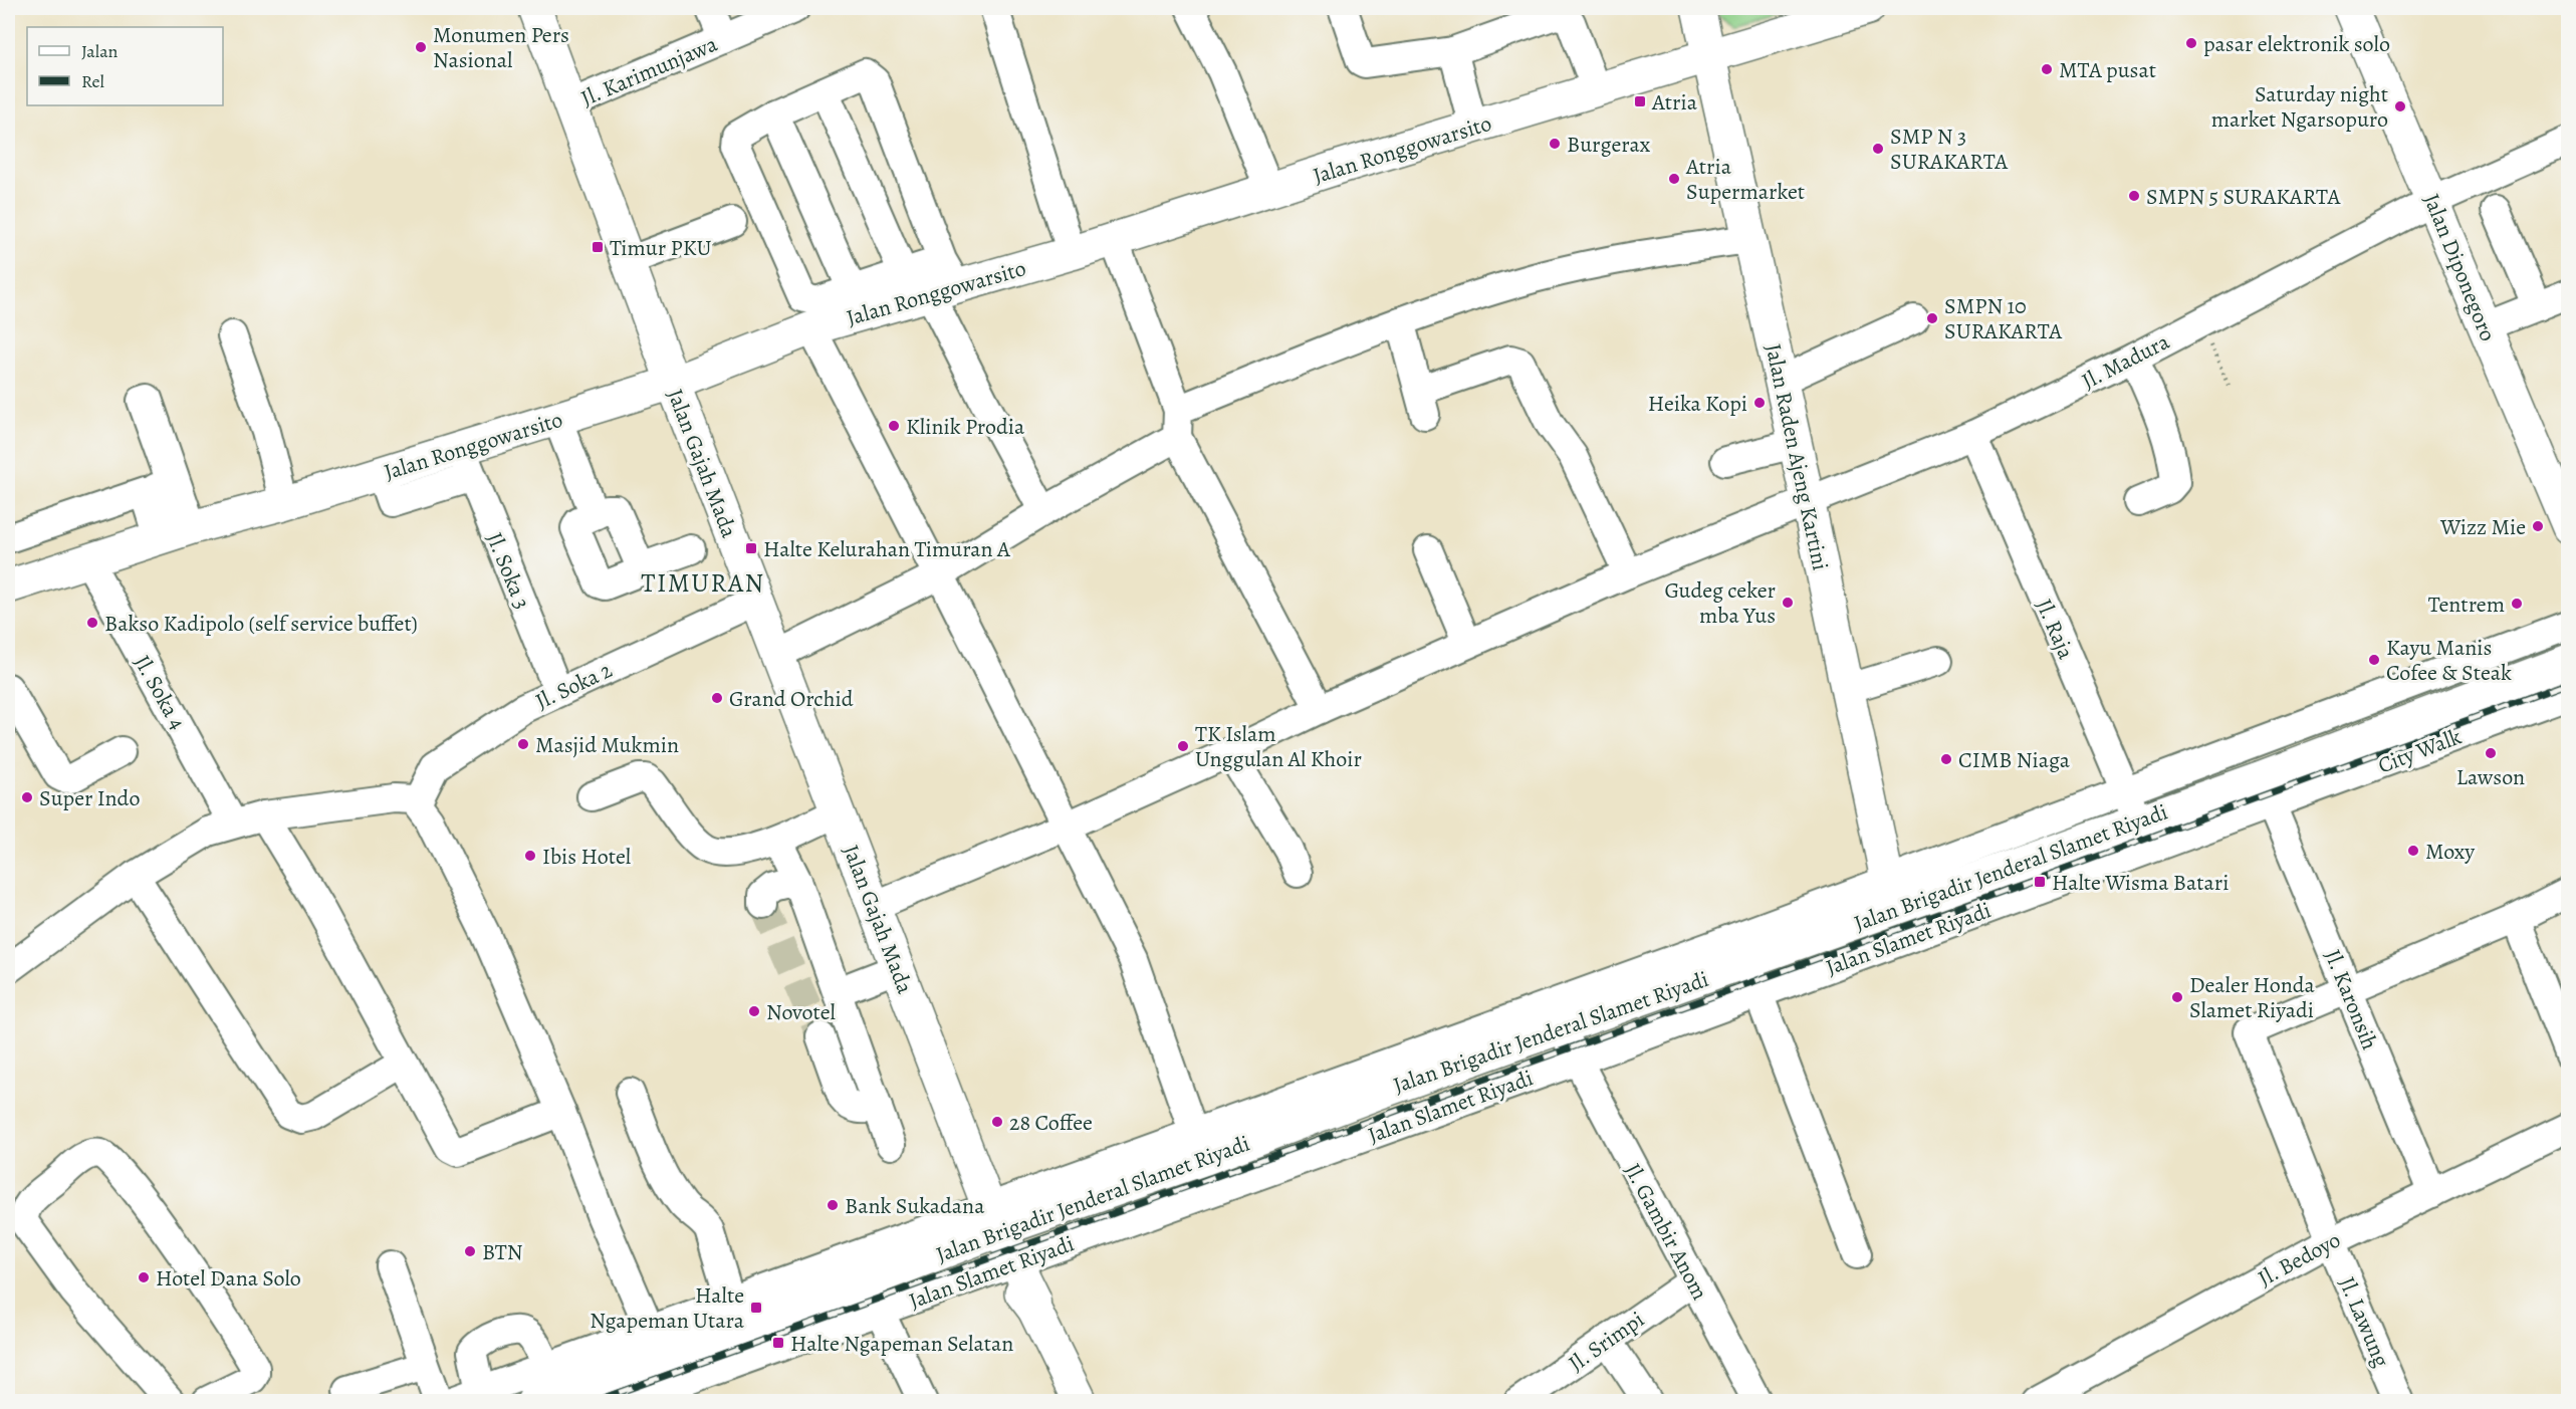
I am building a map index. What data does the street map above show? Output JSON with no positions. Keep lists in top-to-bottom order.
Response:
{
  "streets": {
    "main road": [
      "Jalan Ronggowarsito",
      "Jalan Diponegoro",
      "Jalan Raden Ajeng Kartini",
      "Jalan Gajah Mada",
      "Jalan Brigadir Jenderal Slamet Riyadi"
    ],
    "street": [
      "Jl. Karimunjawa",
      "Jl. Madura",
      "Jl. Soka 3",
      "Jl. Raja",
      "Jl. Soka 2",
      "Jl. Soka 4",
      "City Walk",
      "Jalan Slamet Riyadi",
      "Jl. Karonsih",
      "Jl. Gambir Anom",
      "Jl. Bedoyo",
      "Jl. Lawung",
      "Jl. Srimpi"
    ]
  },
  "crossings": [
    ["Jl. Karimunjawa", "Jalan Gajah Mada"],
    ["Jalan Ronggowarsito", "Jalan Raden Ajeng Kartini"],
    ["Jalan Ronggowarsito", "Jalan Gajah Mada"],
    ["Jalan Ronggowarsito", "Jl. Soka 3"],
    ["Jalan Ronggowarsito", "Jl. Soka 4"],
    ["Jalan Diponegoro", "Jl. Madura"],
    ["Jl. Madura", "Jalan Raden Ajeng Kartini"],
    ["Jl. Madura", "Jalan Gajah Mada"],
    ["Jl. Madura", "Jl. Raja"],
    ["Jalan Raden Ajeng Kartini", "Jalan Brigadir Jenderal Slamet Riyadi"],
    ["Jalan Gajah Mada", "Jl. Soka 2"],
    ["Jalan Gajah Mada", "Jalan Brigadir Jenderal Slamet Riyadi"],
    ["Jl. Soka 3", "Jl. Soka 2"],
    ["Jl. Raja", "Jalan Brigadir Jenderal Slamet Riyadi"],
    ["City Walk", "Jalan Brigadir Jenderal Slamet Riyadi"],
    ["City Walk", "Jalan Slamet Riyadi"],
    ["City Walk", "Jl. Karonsih"],
    ["Jalan Brigadir Jenderal Slamet Riyadi", "Jalan Slamet Riyadi"],
    ["Jalan Brigadir Jenderal Slamet Riyadi", "Jl. Karonsih"],
    ["Jalan Brigadir Jenderal Slamet Riyadi", "Jl. Gambir Anom"],
    ["Jalan Slamet Riyadi", "Jl. Karonsih"],
    ["Jl. Karonsih", "Jl. Bedoyo"],
    ["Jl. Karonsih", "Jl. Lawung"],
    ["Jl. Gambir Anom", "Jl. Srimpi"],
    ["Jl. Bedoyo", "Jl. Lawung"]
  ],
  "districts": ["TIMURAN"],
  "places": {
    "other": [
      "pasar elektronik solo",
      "Monumen Pers Nasional",
      "MTA pusat",
      "Saturday night market Ngarsopuro",
      "Burgerax",
      "SMP N 3 SURAKARTA",
      "Atria Supermarket",
      "SMPN 5 SURAKARTA",
      "SMPN 10 SURAKARTA",
      "Heika Kopi",
      "Klinik Prodia",
      "Wizz Mie",
      "Gudeg ceker mba Yus",
      "Tentrem",
      "Bakso Kadipolo (self service buffet)",
      "Kayu Manis Cofee & Steak",
      "Grand Orchid",
      "Masjid Mukmin",
      "TK Islam Unggulan Al Khoir",
      "Lawson",
      "CIMB Niaga",
      "Super Indo",
      "Moxy",
      "Ibis Hotel",
      "Dealer Honda Slamet Riyadi",
      "Novotel",
      "28 Coffee",
      "Bank Sukadana",
      "BTN",
      "Hotel Dana Solo"
    ],
    "transit": [
      "Atria",
      "Timur PKU",
      "Halte Kelurahan Timuran A",
      "Halte Wisma Batari",
      "Halte Ngapeman Utara",
      "Halte Ngapeman Selatan"
    ]
  },
  "legend": ["Jalan", "Rel"]
}
